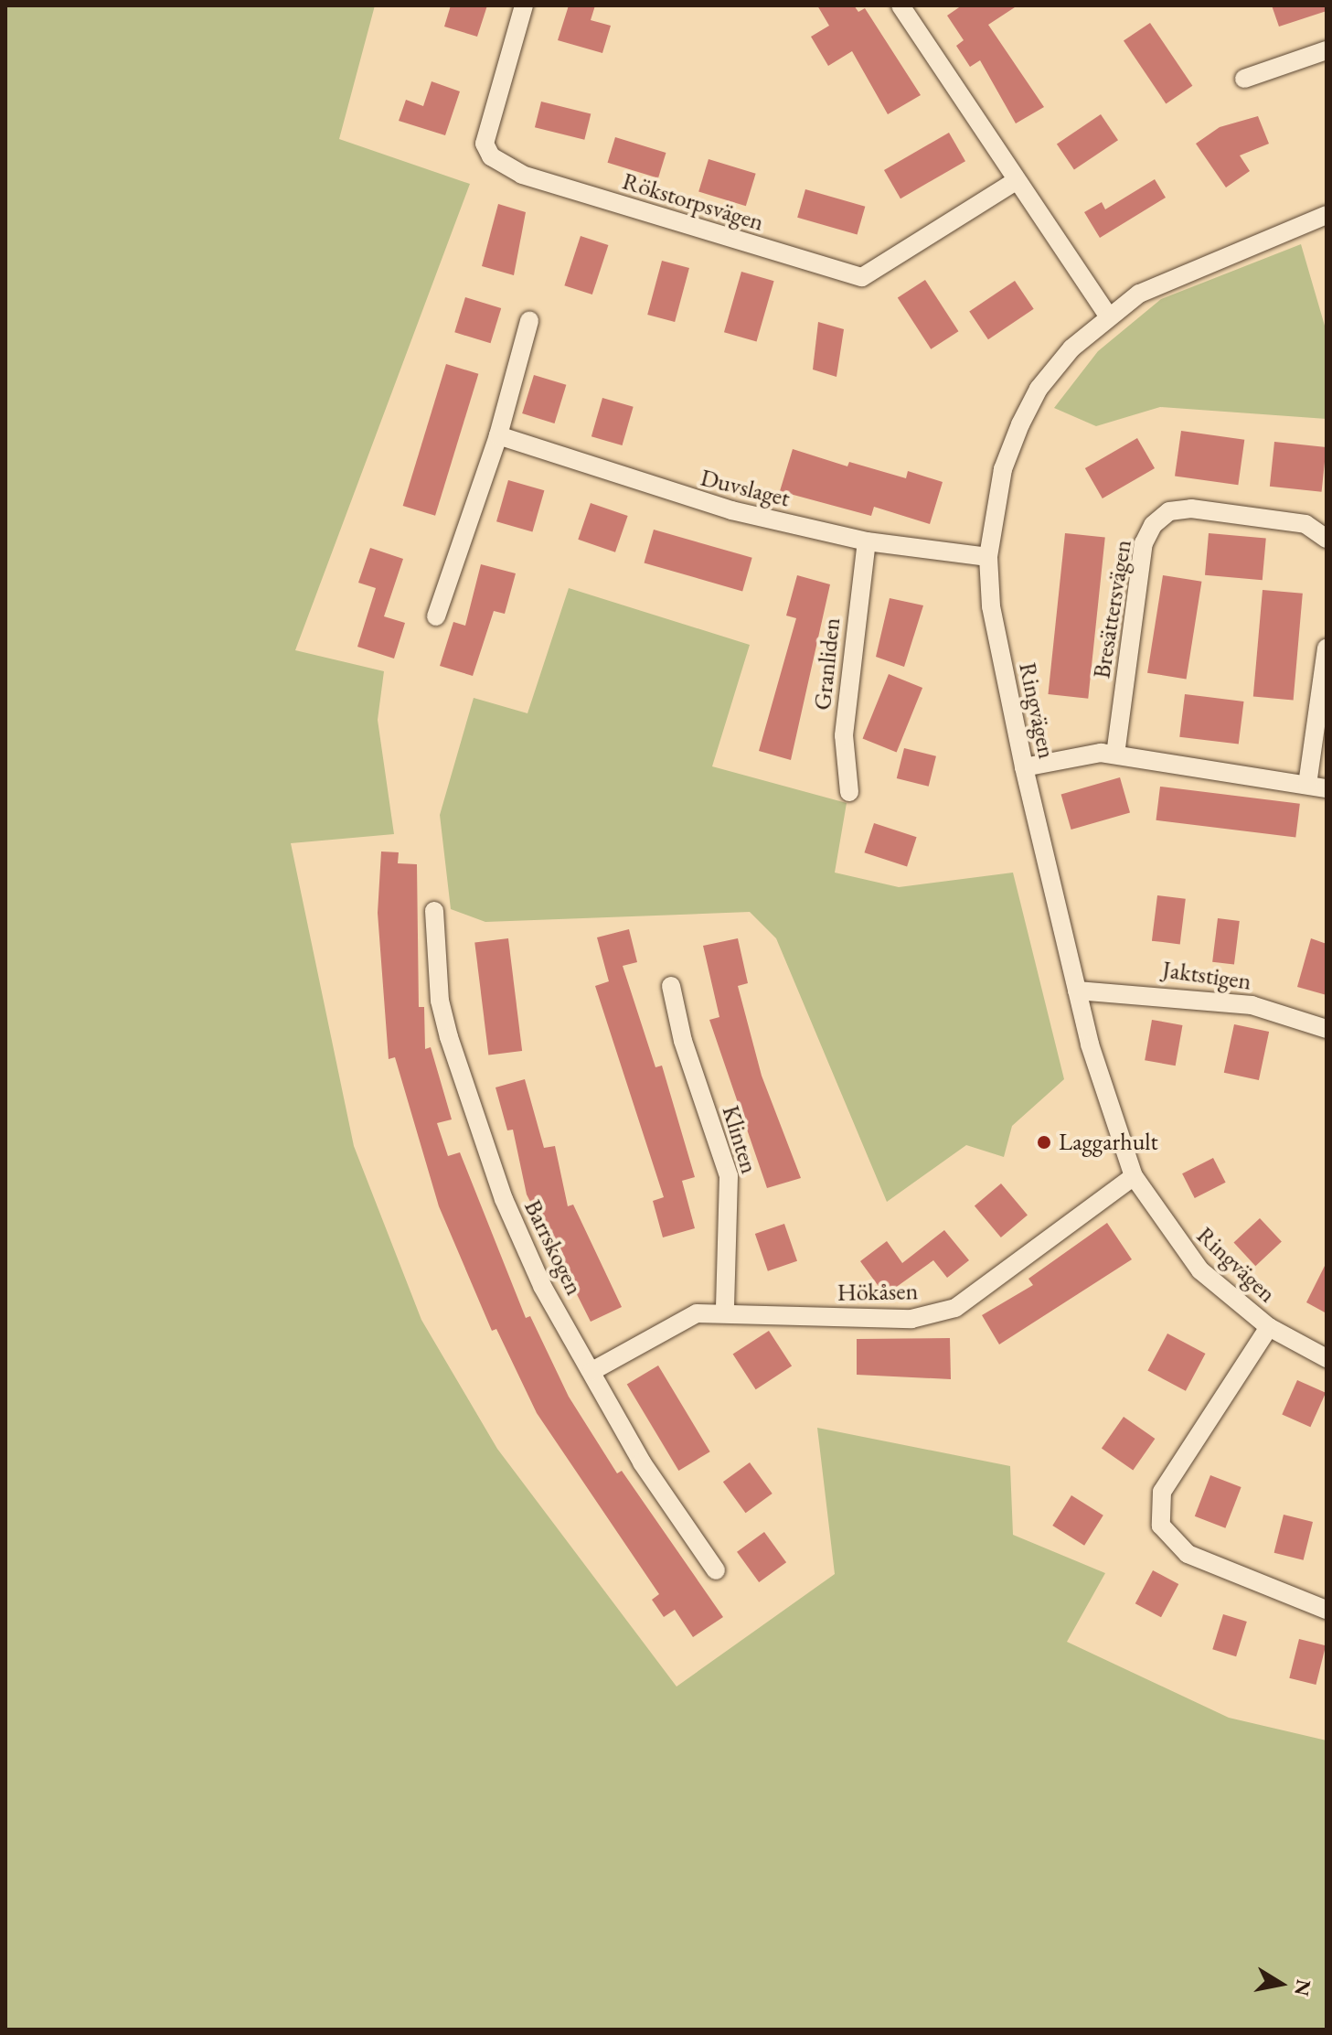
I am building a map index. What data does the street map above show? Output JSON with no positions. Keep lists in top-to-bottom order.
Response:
{
  "streets": {
    "street": [
      "Rökstorpsvägen",
      "Duvslaget",
      "Bresättersvägen",
      "Granliden",
      "Ringvägen",
      "Jaktstigen",
      "Klinten",
      "Barrskogen",
      "Hökåsen"
    ]
  },
  "crossings": [
    ["Duvslaget", "Granliden"],
    ["Duvslaget", "Ringvägen"],
    ["Ringvägen", "Jaktstigen"],
    ["Ringvägen", "Hökåsen"],
    ["Klinten", "Hökåsen"],
    ["Barrskogen", "Hökåsen"]
  ],
  "places": ["Laggarhult"],
  "north": "right"
}
